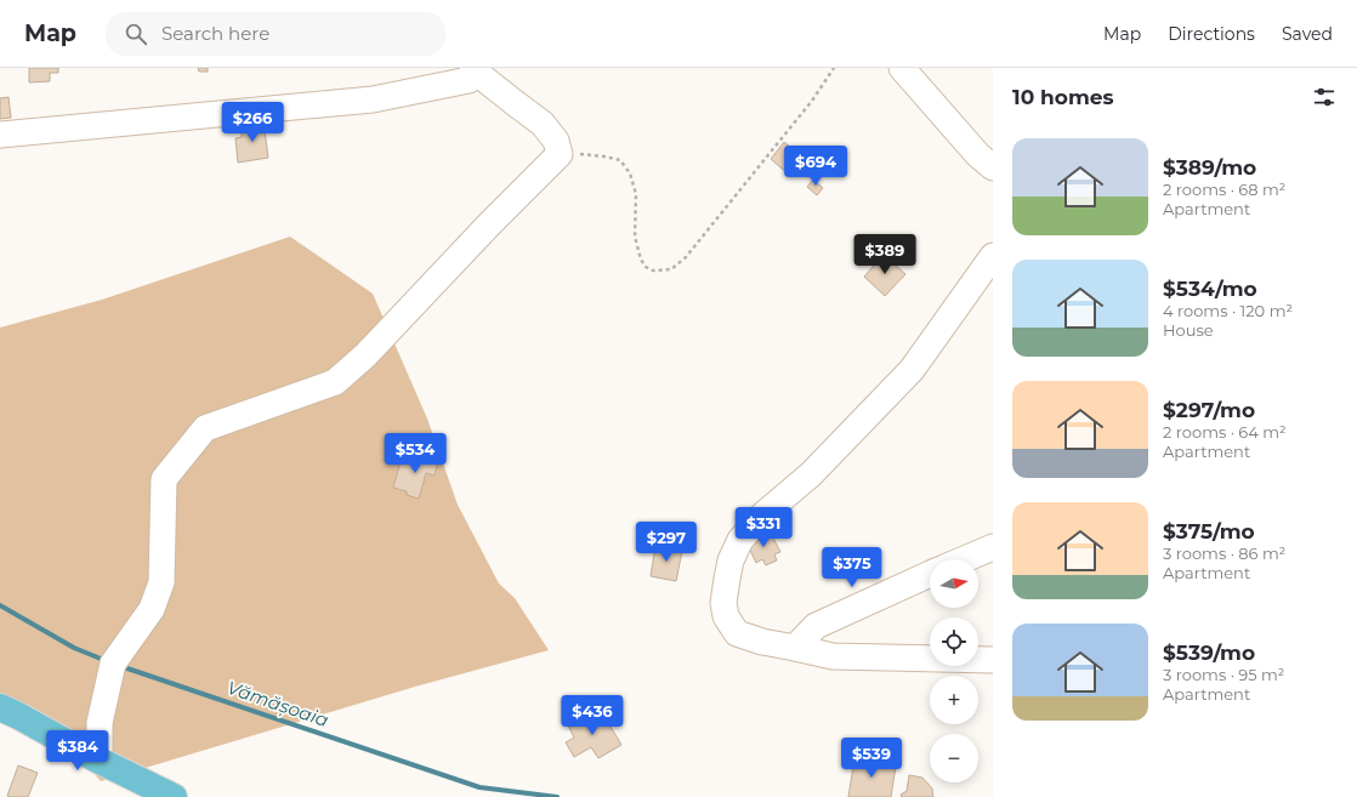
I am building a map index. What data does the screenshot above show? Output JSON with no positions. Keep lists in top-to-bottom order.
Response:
{
  "water": ["Vămășoaia"],
  "north": "right",
  "page": {
    "header": "Map",
    "search": "Search here",
    "nav": ["Map", "Directions", "Saved"],
    "heading": "10 homes",
    "price": [
      "$266",
      "$694",
      "$389",
      "$534",
      "$331",
      "$297",
      "$375",
      "$436",
      "$384",
      "$539"
    ],
    "list": [
      {
        "name": "$389/mo",
        "note": "2 rooms · 68 m² · Apartment"
      },
      {
        "name": "$534/mo",
        "note": "4 rooms · 120 m² · House"
      },
      {
        "name": "$297/mo",
        "note": "2 rooms · 64 m² · Apartment"
      },
      {
        "name": "$375/mo",
        "note": "3 rooms · 86 m² · Apartment"
      },
      {
        "name": "$539/mo",
        "note": "3 rooms · 95 m² · Apartment"
      }
    ],
    "map_buttons": ["+", "−"]
  }
}
